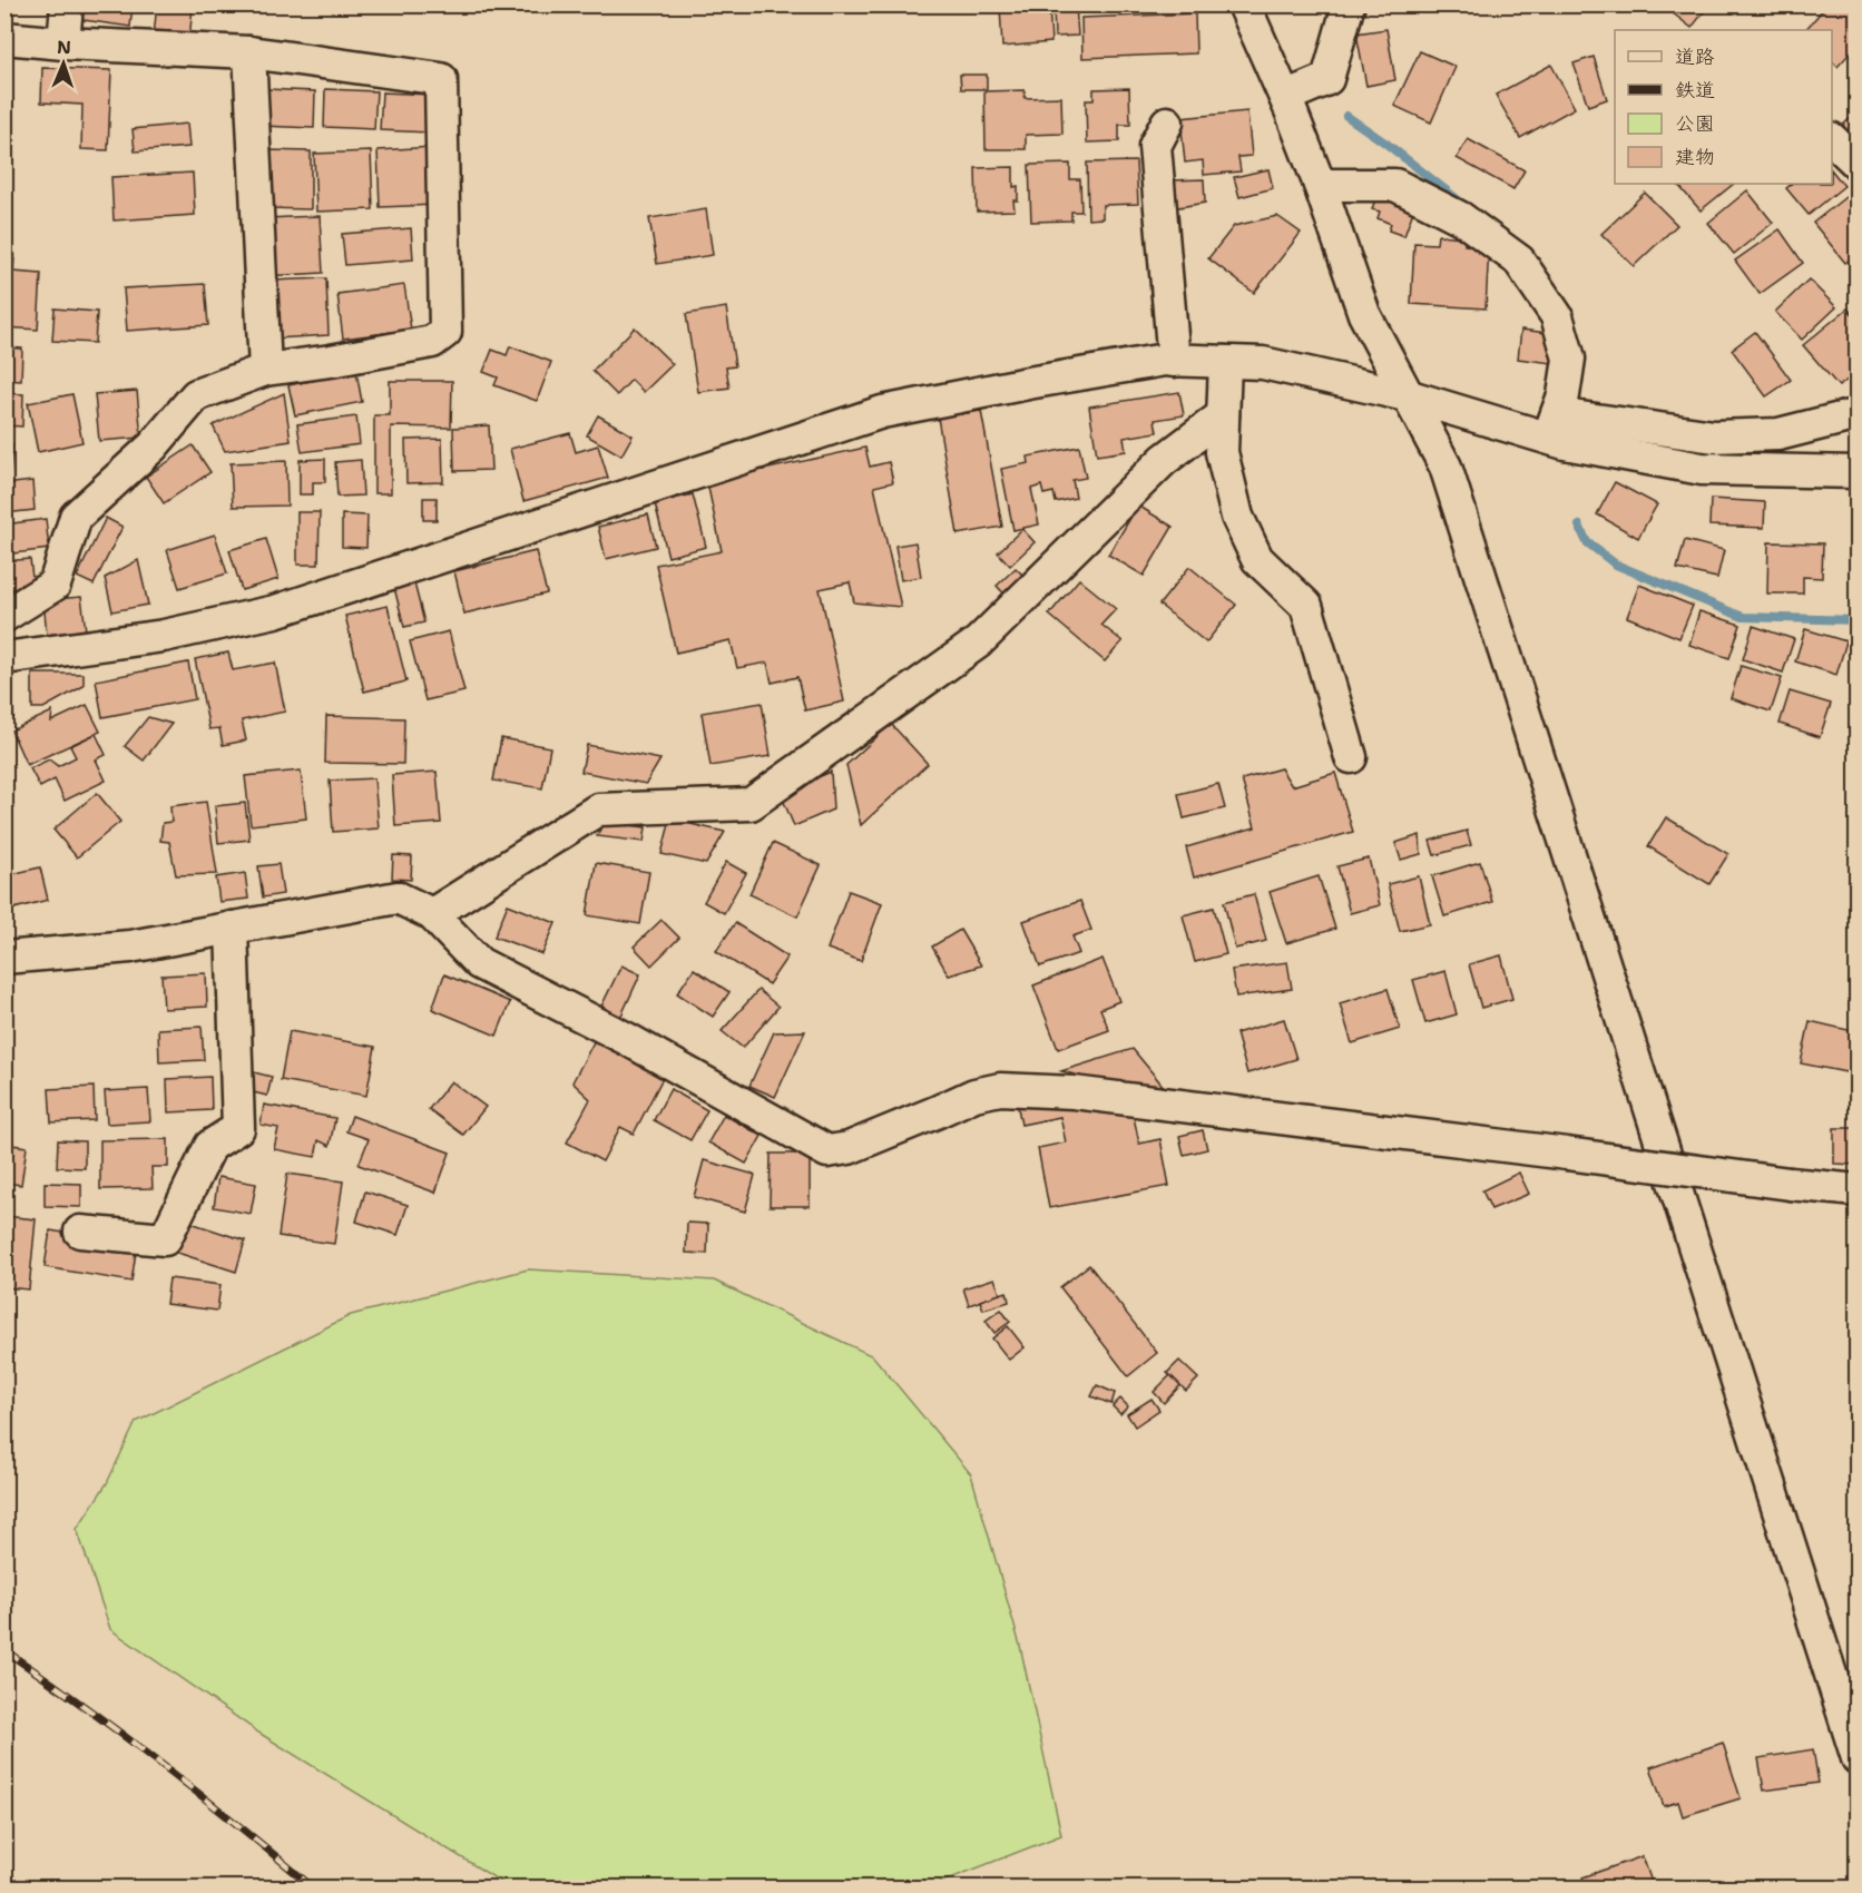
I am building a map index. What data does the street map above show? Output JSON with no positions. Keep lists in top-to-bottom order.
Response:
{
  "legend": [
    "道路",
    "鉄道",
    "公園",
    "建物"
  ],
  "north": "top"
}
